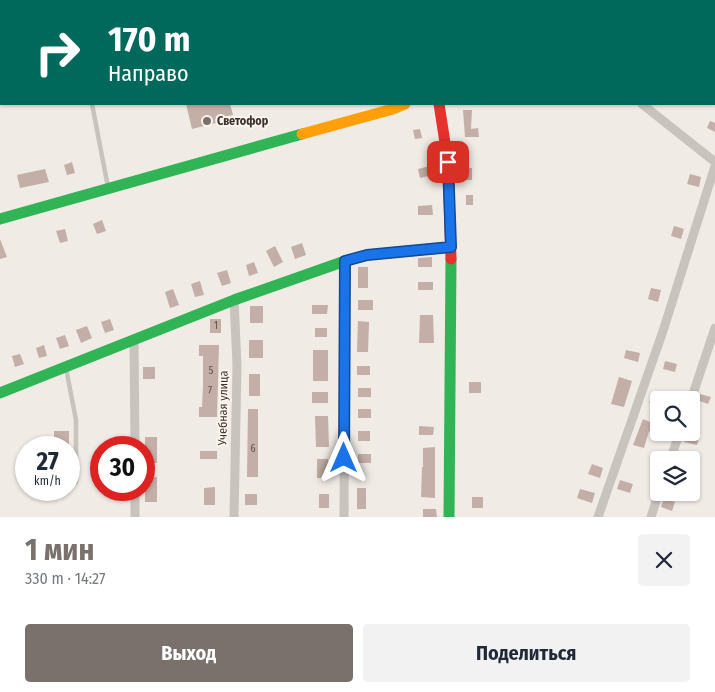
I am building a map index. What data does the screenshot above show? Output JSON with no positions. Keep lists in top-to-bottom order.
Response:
{
  "streets": {
    "street": ["Учебная улица"]
  },
  "places": ["Светофор"],
  "house_numbers": [
    "1",
    "5",
    "7",
    "6"
  ],
  "page": {
    "turn": ["170 m", "Направо"],
    "speed": "27 km/h",
    "limit": "30",
    "heading": ["1 мин", "330 m · 14:27"],
    "buttons": ["Выход", "Поделиться"]
  }
}
